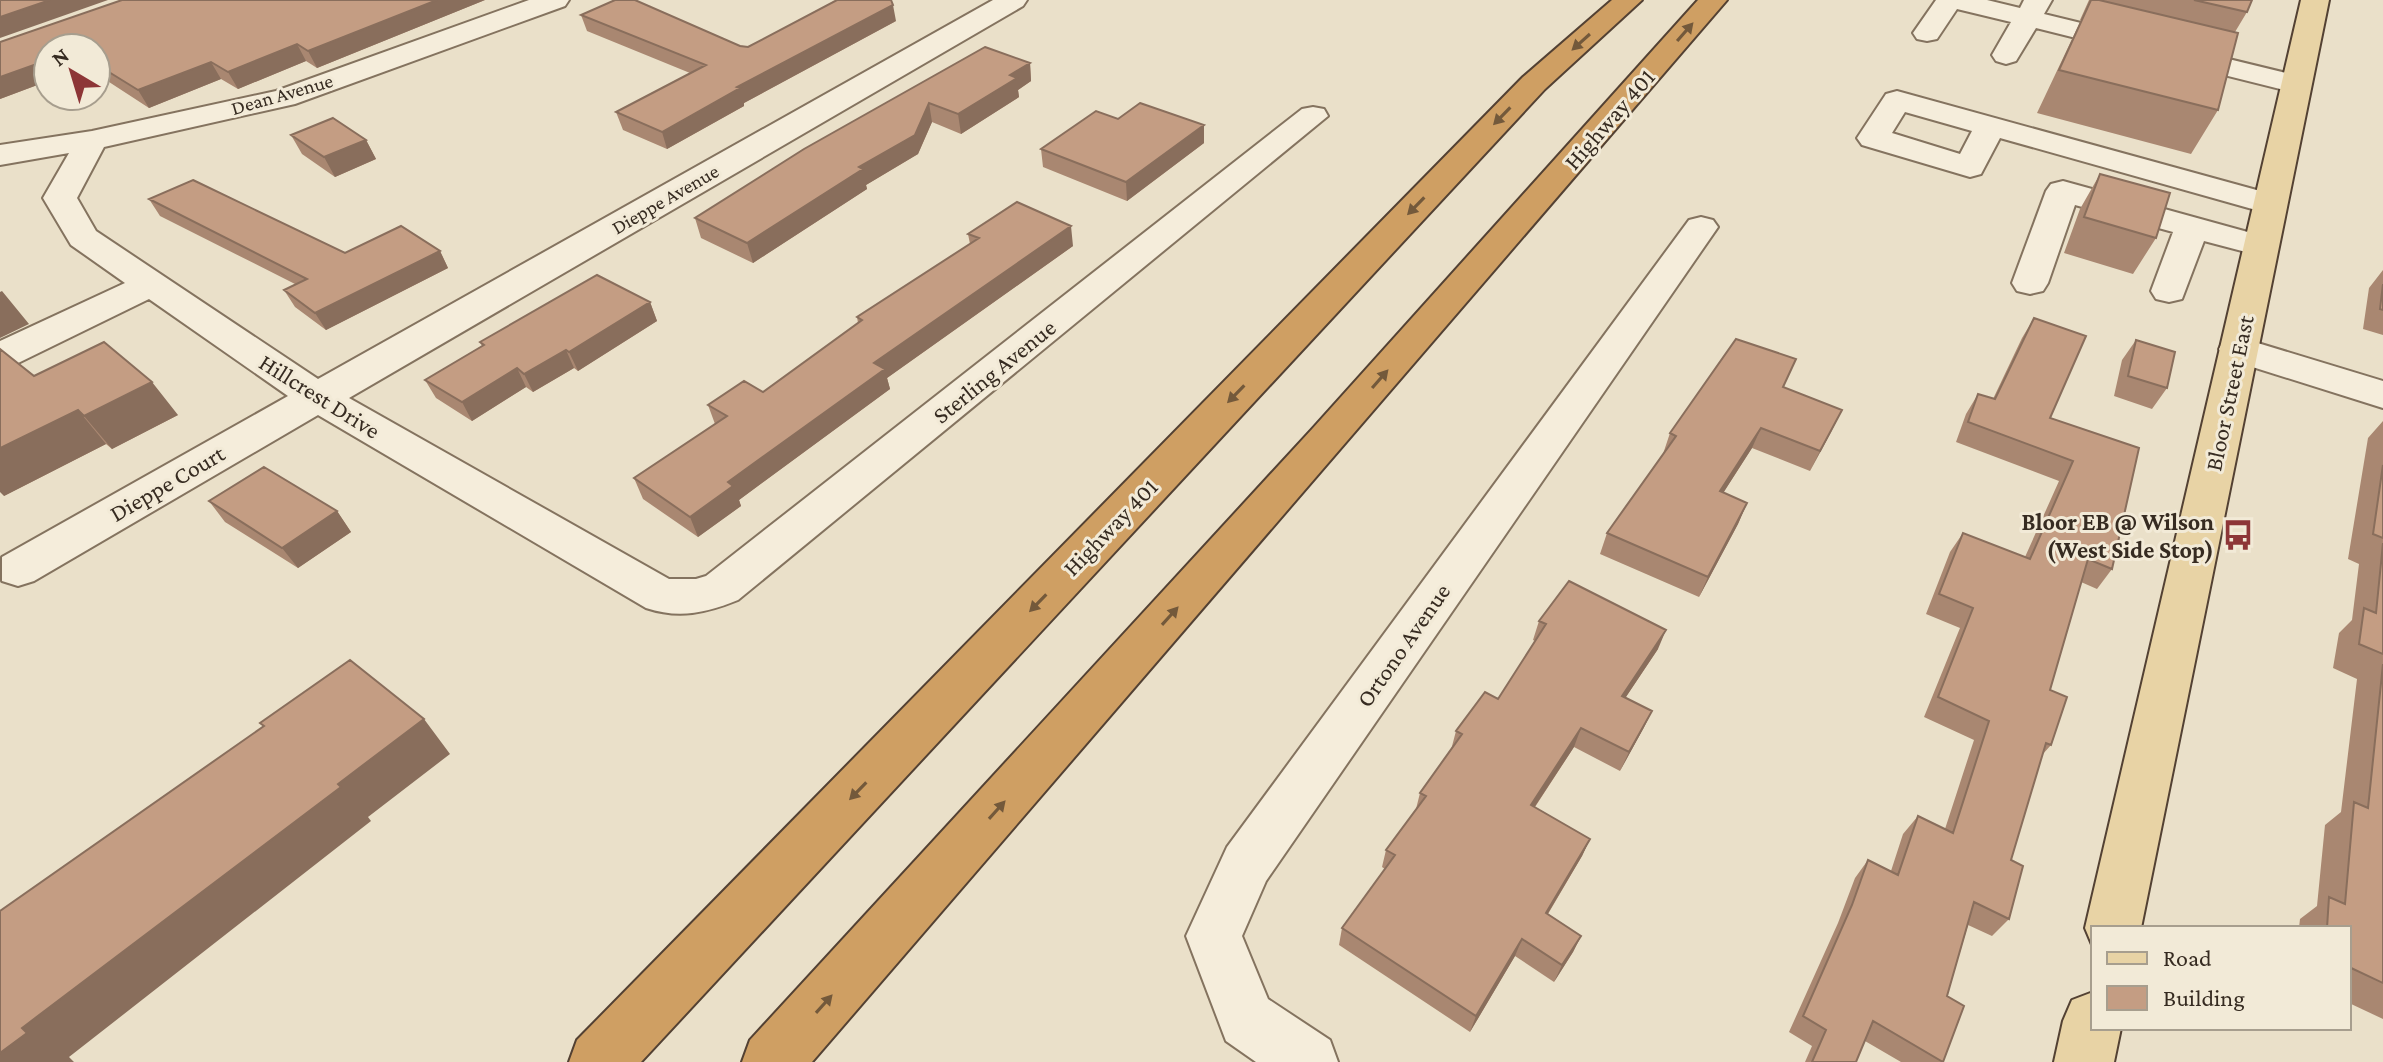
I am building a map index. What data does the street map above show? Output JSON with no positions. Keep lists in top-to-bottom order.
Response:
{
  "streets": {
    "highway": ["Highway 401"],
    "main road": ["Bloor Street East"],
    "street": [
      "Dean Avenue",
      "Dieppe Avenue",
      "Sterling Avenue",
      "Hillcrest Drive",
      "Dieppe Court",
      "Ortono Avenue"
    ]
  },
  "crossings": [
    ["Dean Avenue", "Hillcrest Drive"],
    ["Dieppe Avenue", "Hillcrest Drive"],
    ["Dieppe Avenue", "Dieppe Court"],
    ["Sterling Avenue", "Hillcrest Drive"],
    ["Hillcrest Drive", "Dieppe Court"]
  ],
  "places": {
    "bus stop": ["Bloor EB @ Wilson (West Side Stop)"]
  },
  "legend": ["Road", "Building"],
  "north": "top left"
}
